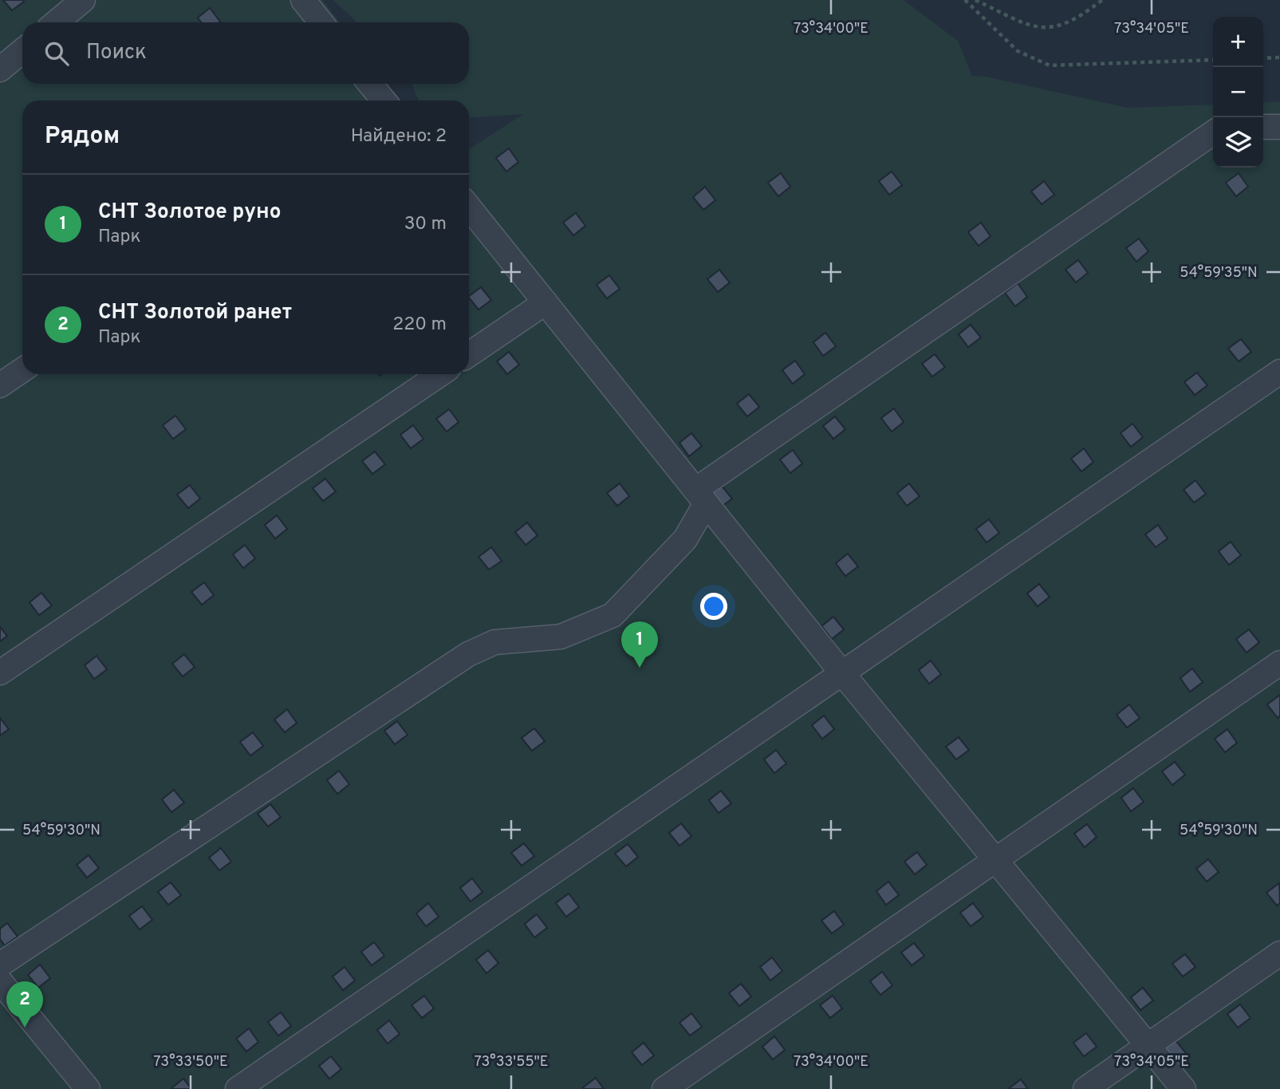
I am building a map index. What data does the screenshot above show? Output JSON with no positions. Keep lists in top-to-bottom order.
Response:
{
  "page": {
    "map_buttons": ["+", "−"],
    "search": "Поиск",
    "heading": ["Рядом", "Найдено: 2"],
    "list": [
      {
        "mark": "1",
        "name": "СНТ Золотое руно",
        "note": "Парк",
        "value": "30 m"
      },
      {
        "mark": "2",
        "name": "СНТ Золотой ранет",
        "note": "Парк",
        "value": "220 m"
      }
    ],
    "pins": ["1", "2"]
  },
  "coordinates": [
    "73°34'00\"E",
    "73°34'05\"E",
    "54°59'35\"N",
    "54°59'30\"N",
    "73°33'50\"E",
    "73°33'55\"E"
  ]
}
